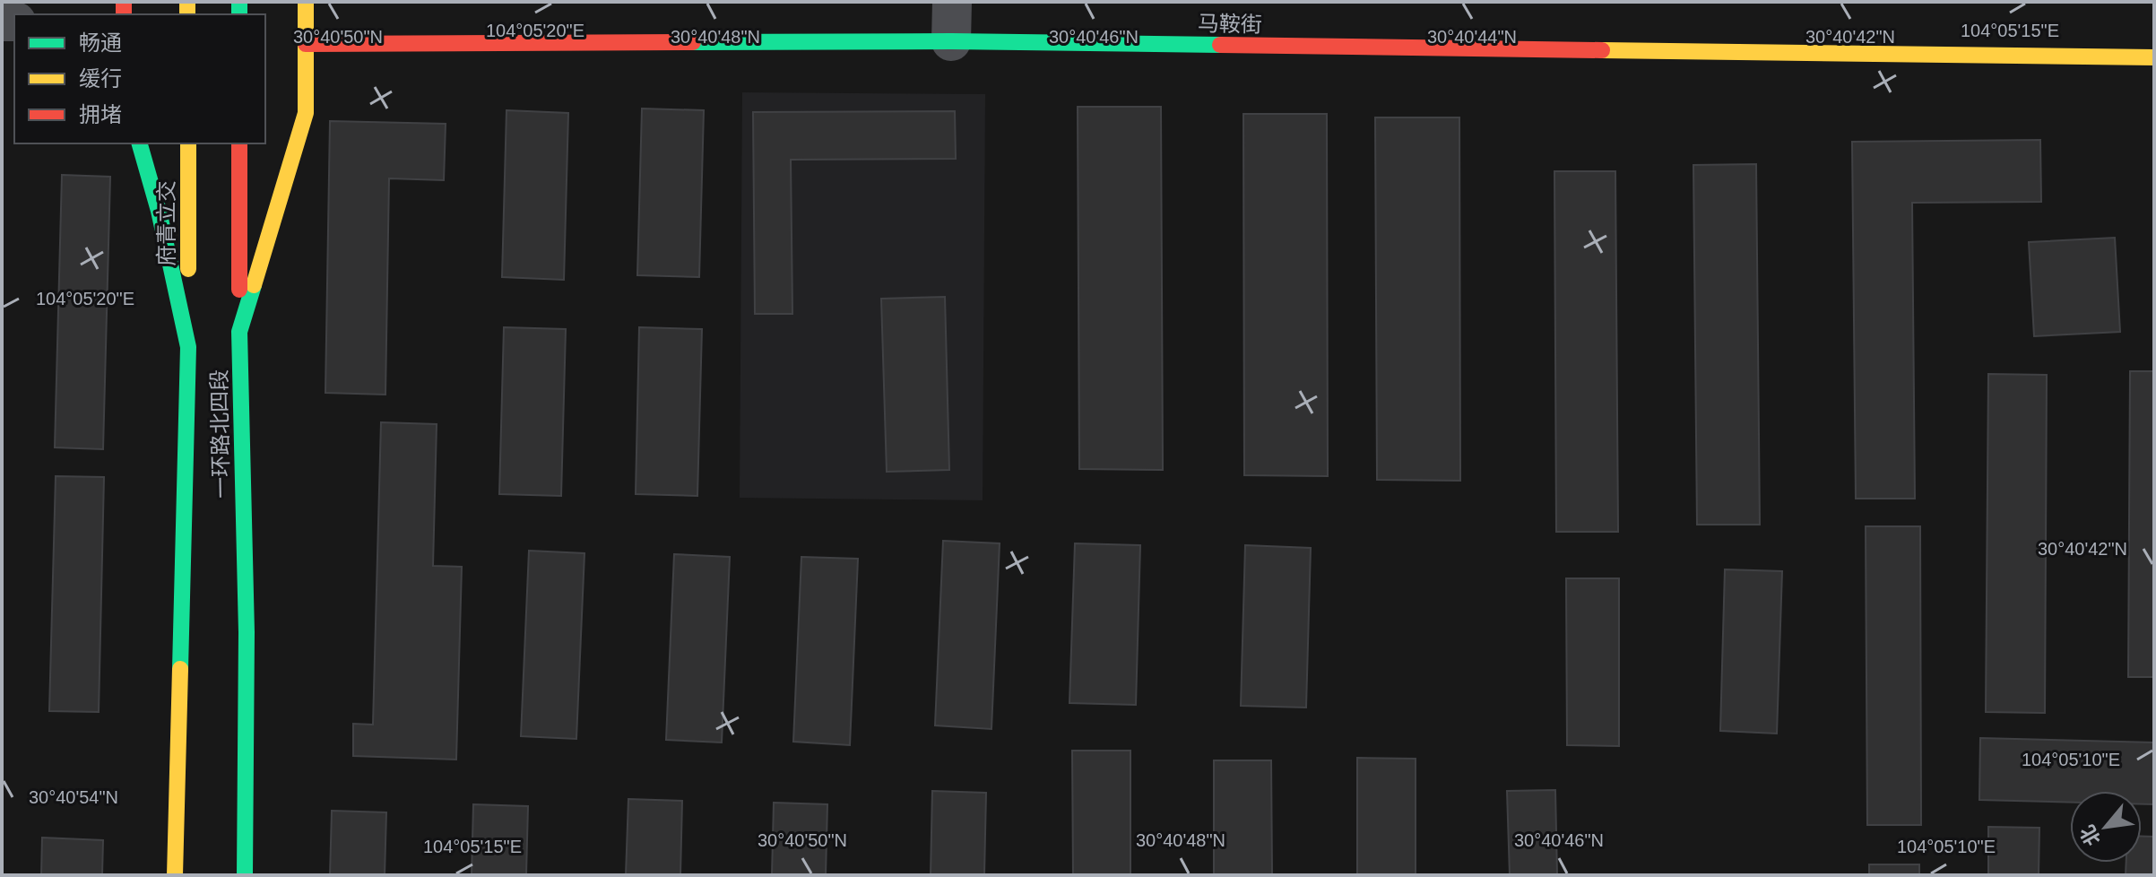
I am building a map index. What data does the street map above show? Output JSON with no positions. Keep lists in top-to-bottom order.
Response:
{
  "streets": {
    "main road": ["马鞍街", "府青立交", "一环路北四段"]
  },
  "crossings": [
    ["马鞍街", "一环路北四段"],
    ["府青立交", "一环路北四段"]
  ],
  "legend": ["畅通", "缓行", "拥堵"],
  "north": "bottom left",
  "coordinates": [
    "104°05'20\"E",
    "104°05'15\"E",
    "30°40'50\"N",
    "30°40'48\"N",
    "30°40'44\"N",
    "30°40'42\"N",
    "30°40'46\"N",
    "104°05'10\"E",
    "30°40'54\"N"
  ]
}
